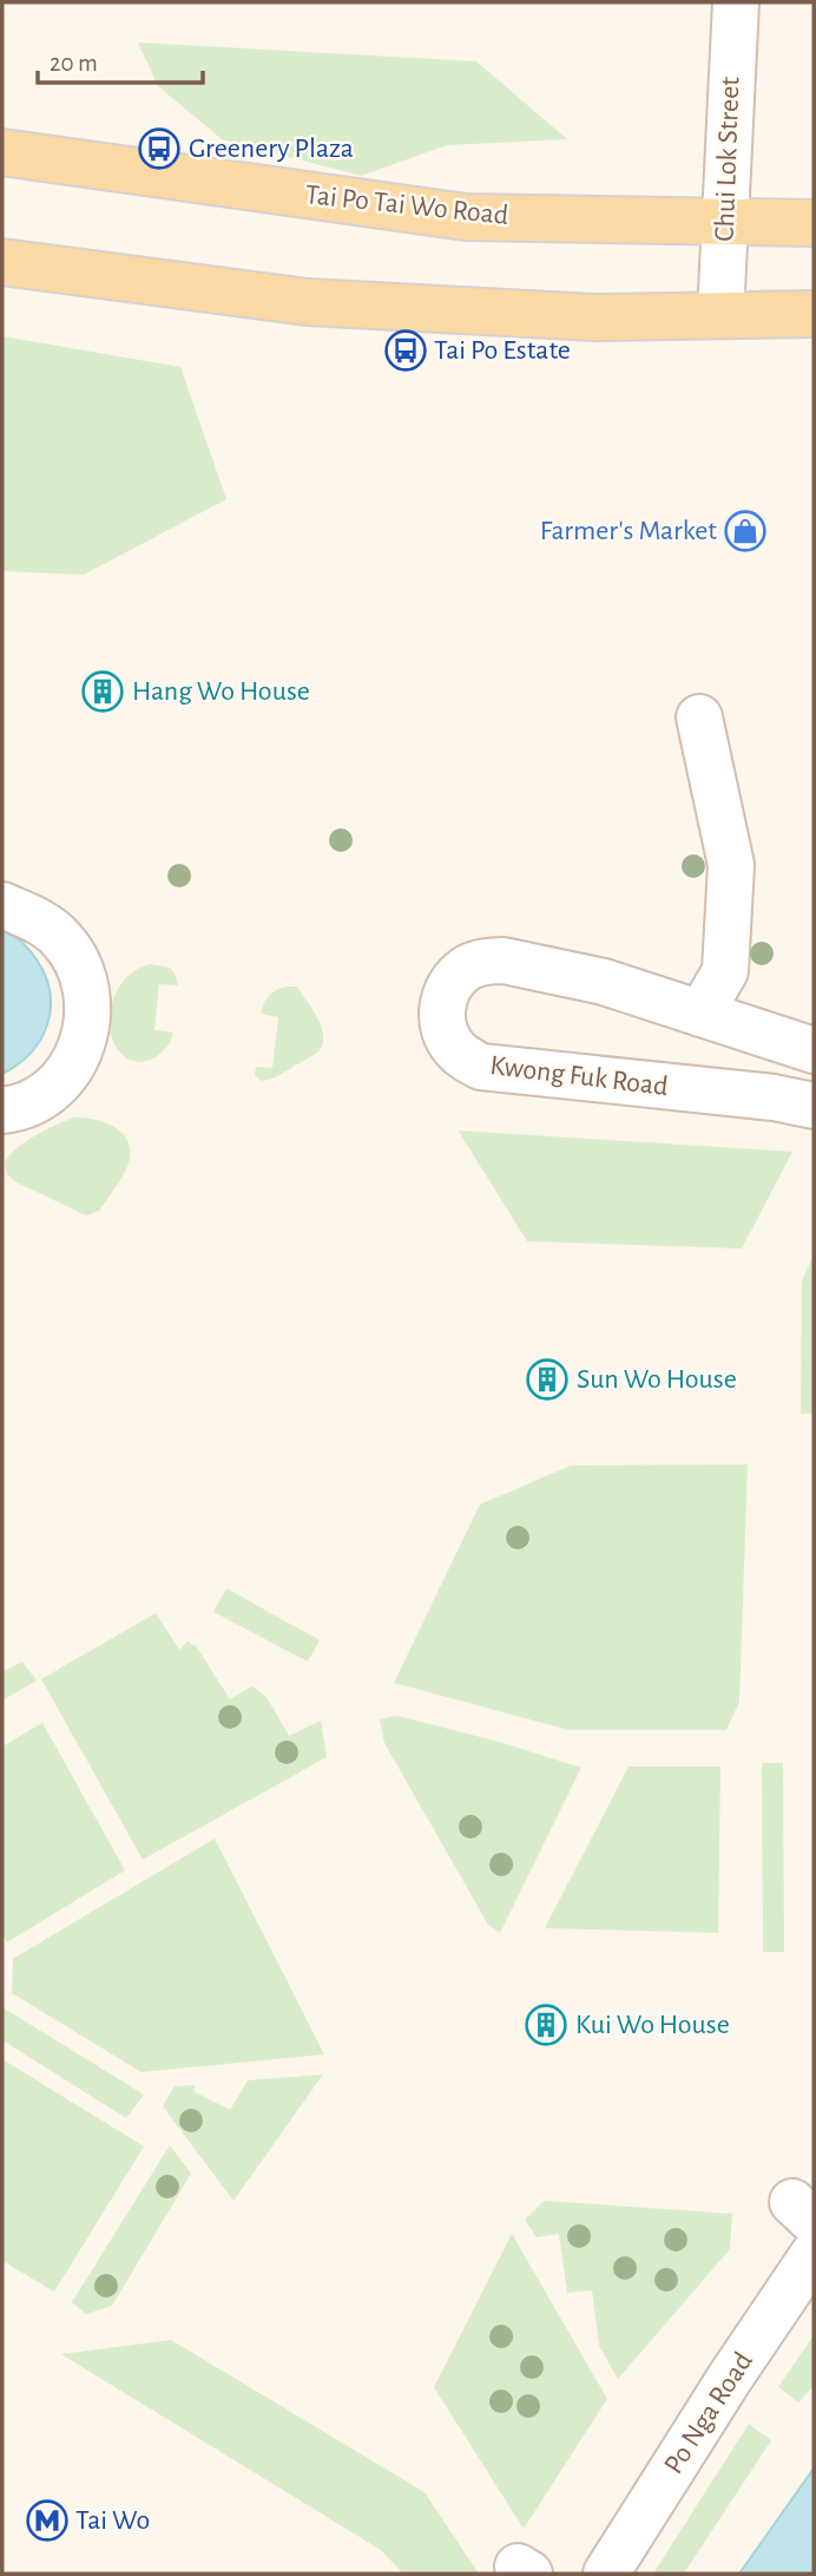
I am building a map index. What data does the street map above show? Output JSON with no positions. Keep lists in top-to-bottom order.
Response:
{
  "streets": {
    "main road": ["Tai Po Tai Wo Road"],
    "street": ["Chui Lok Street", "Kwong Fuk Road", "Po Nga Road"]
  },
  "crossings": [
    ["Chui Lok Street", "Tai Po Tai Wo Road"]
  ],
  "places": {
    "bus stop": ["Greenery Plaza", "Tai Po Estate"],
    "shop": ["Farmer's Market"],
    "building": ["Hang Wo House", "Sun Wo House", "Kui Wo House"],
    "metro station": ["Tai Wo"]
  },
  "scale_bar": "20 m"
}
